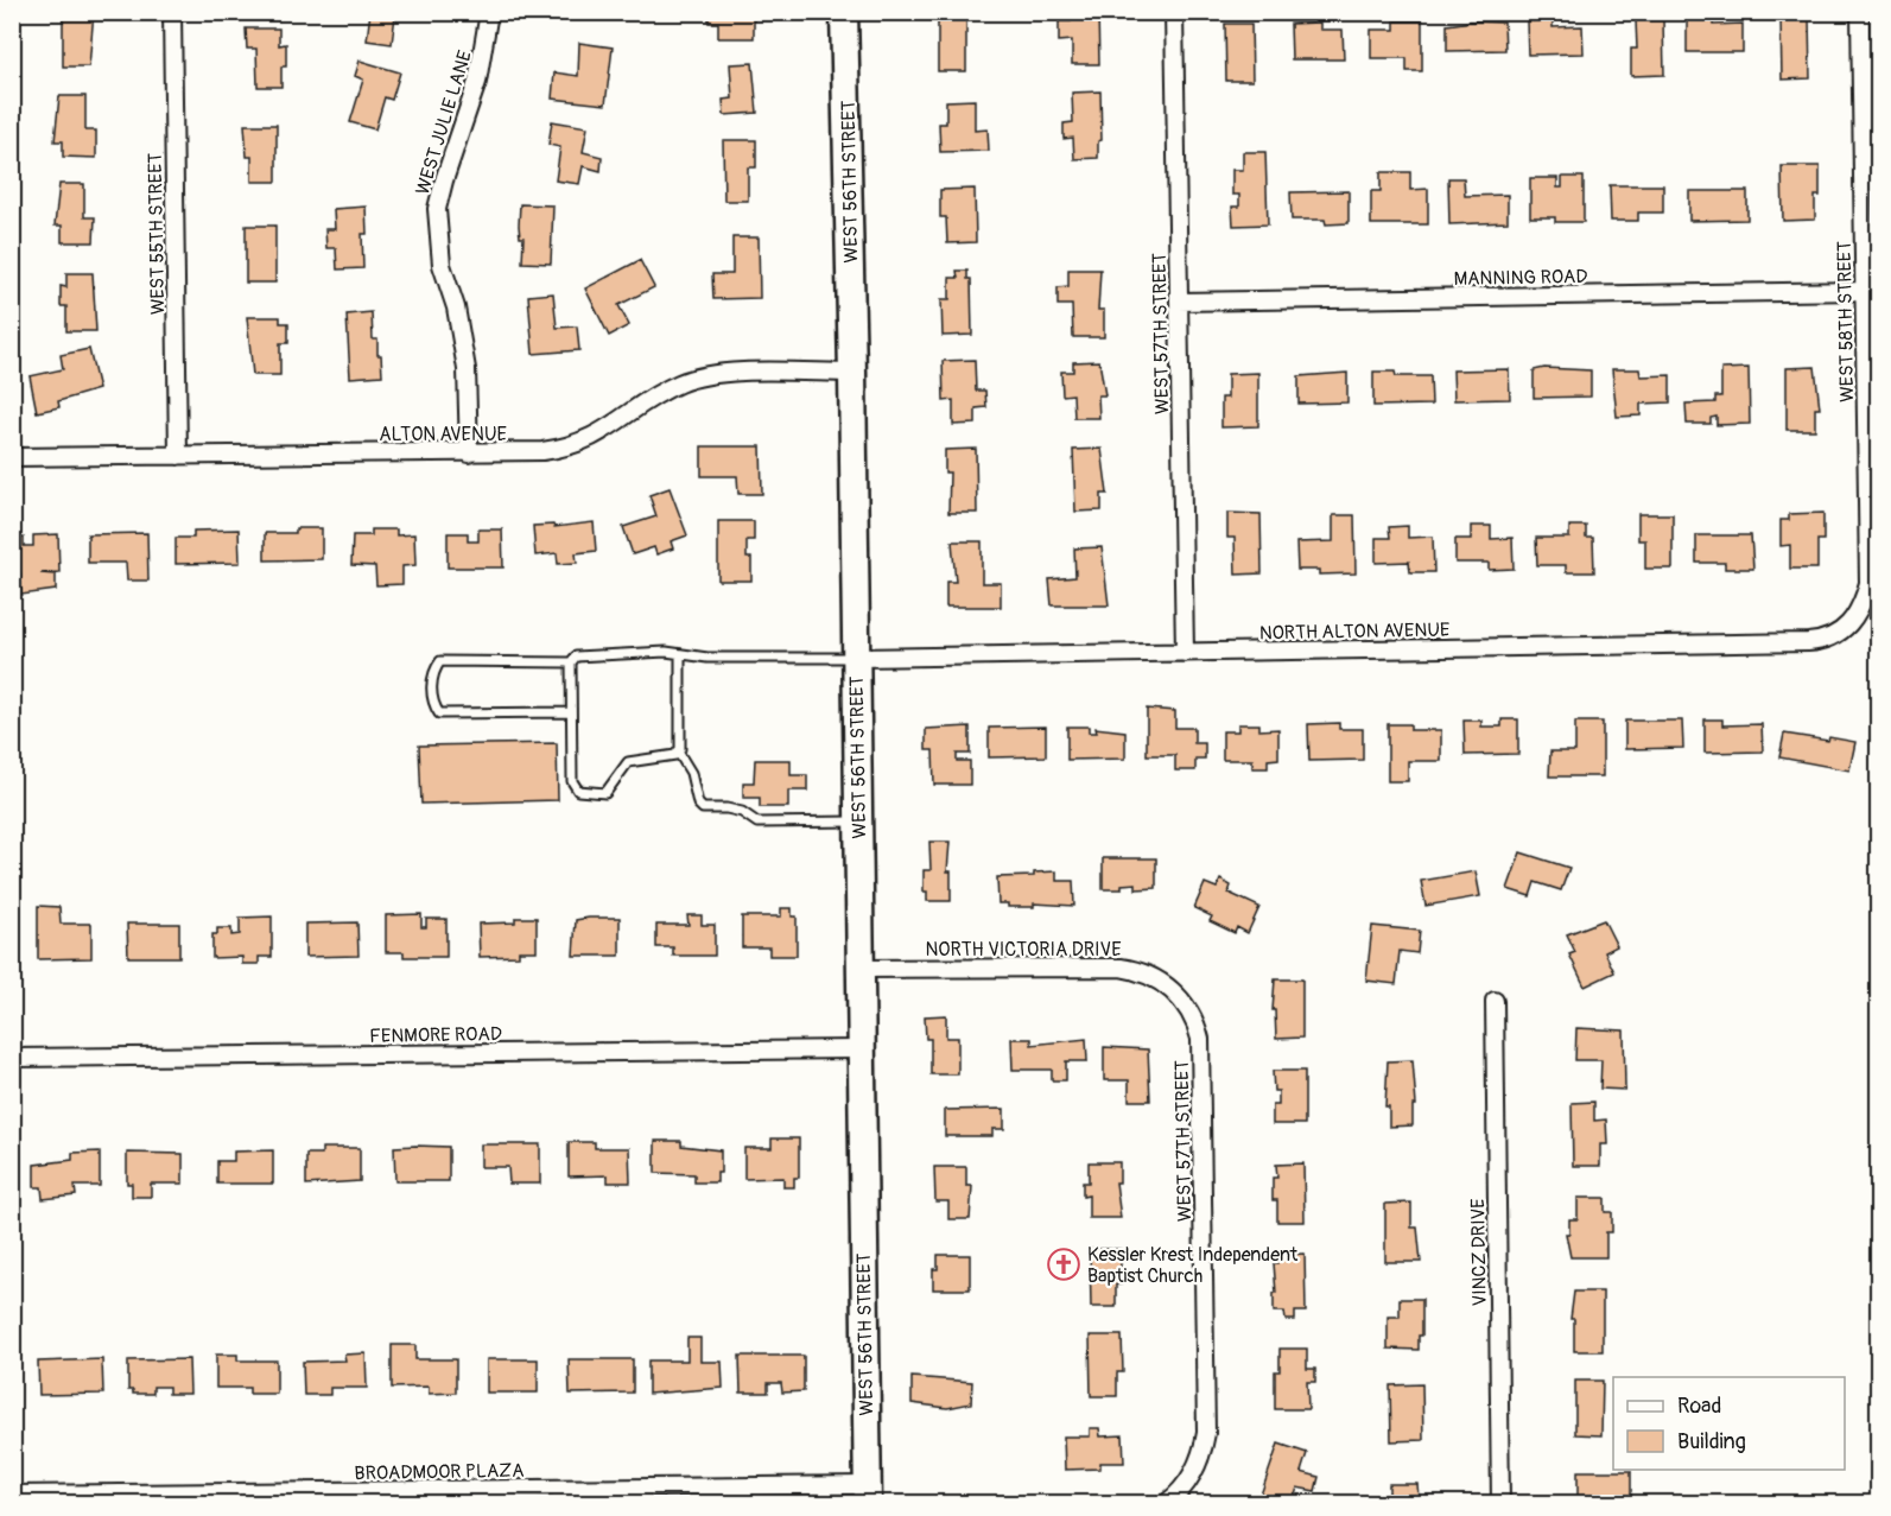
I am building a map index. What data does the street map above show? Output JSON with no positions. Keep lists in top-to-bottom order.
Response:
{
  "streets": {
    "main road": ["WEST 56TH STREET"],
    "street": [
      "WEST JULIE LANE",
      "WEST 55TH STREET",
      "MANNING ROAD",
      "WEST 58TH STREET",
      "WEST 57TH STREET",
      "ALTON AVENUE",
      "NORTH ALTON AVENUE",
      "NORTH VICTORIA DRIVE",
      "FENMORE ROAD",
      "VINCZ DRIVE",
      "BROADMOOR PLAZA"
    ]
  },
  "crossings": [
    ["WEST JULIE LANE", "ALTON AVENUE"],
    ["WEST 56TH STREET", "ALTON AVENUE"],
    ["WEST 56TH STREET", "NORTH ALTON AVENUE"],
    ["WEST 56TH STREET", "NORTH VICTORIA DRIVE"],
    ["WEST 56TH STREET", "FENMORE ROAD"],
    ["WEST 56TH STREET", "BROADMOOR PLAZA"],
    ["WEST 55TH STREET", "ALTON AVENUE"],
    ["MANNING ROAD", "WEST 58TH STREET"],
    ["MANNING ROAD", "WEST 57TH STREET"],
    ["WEST 58TH STREET", "NORTH ALTON AVENUE"],
    ["WEST 57TH STREET", "NORTH ALTON AVENUE"],
    ["WEST 57TH STREET", "NORTH VICTORIA DRIVE"]
  ],
  "places": {
    "church": ["Kessler Krest Independent Baptist Church"]
  },
  "legend": ["Road", "Building"]
}
